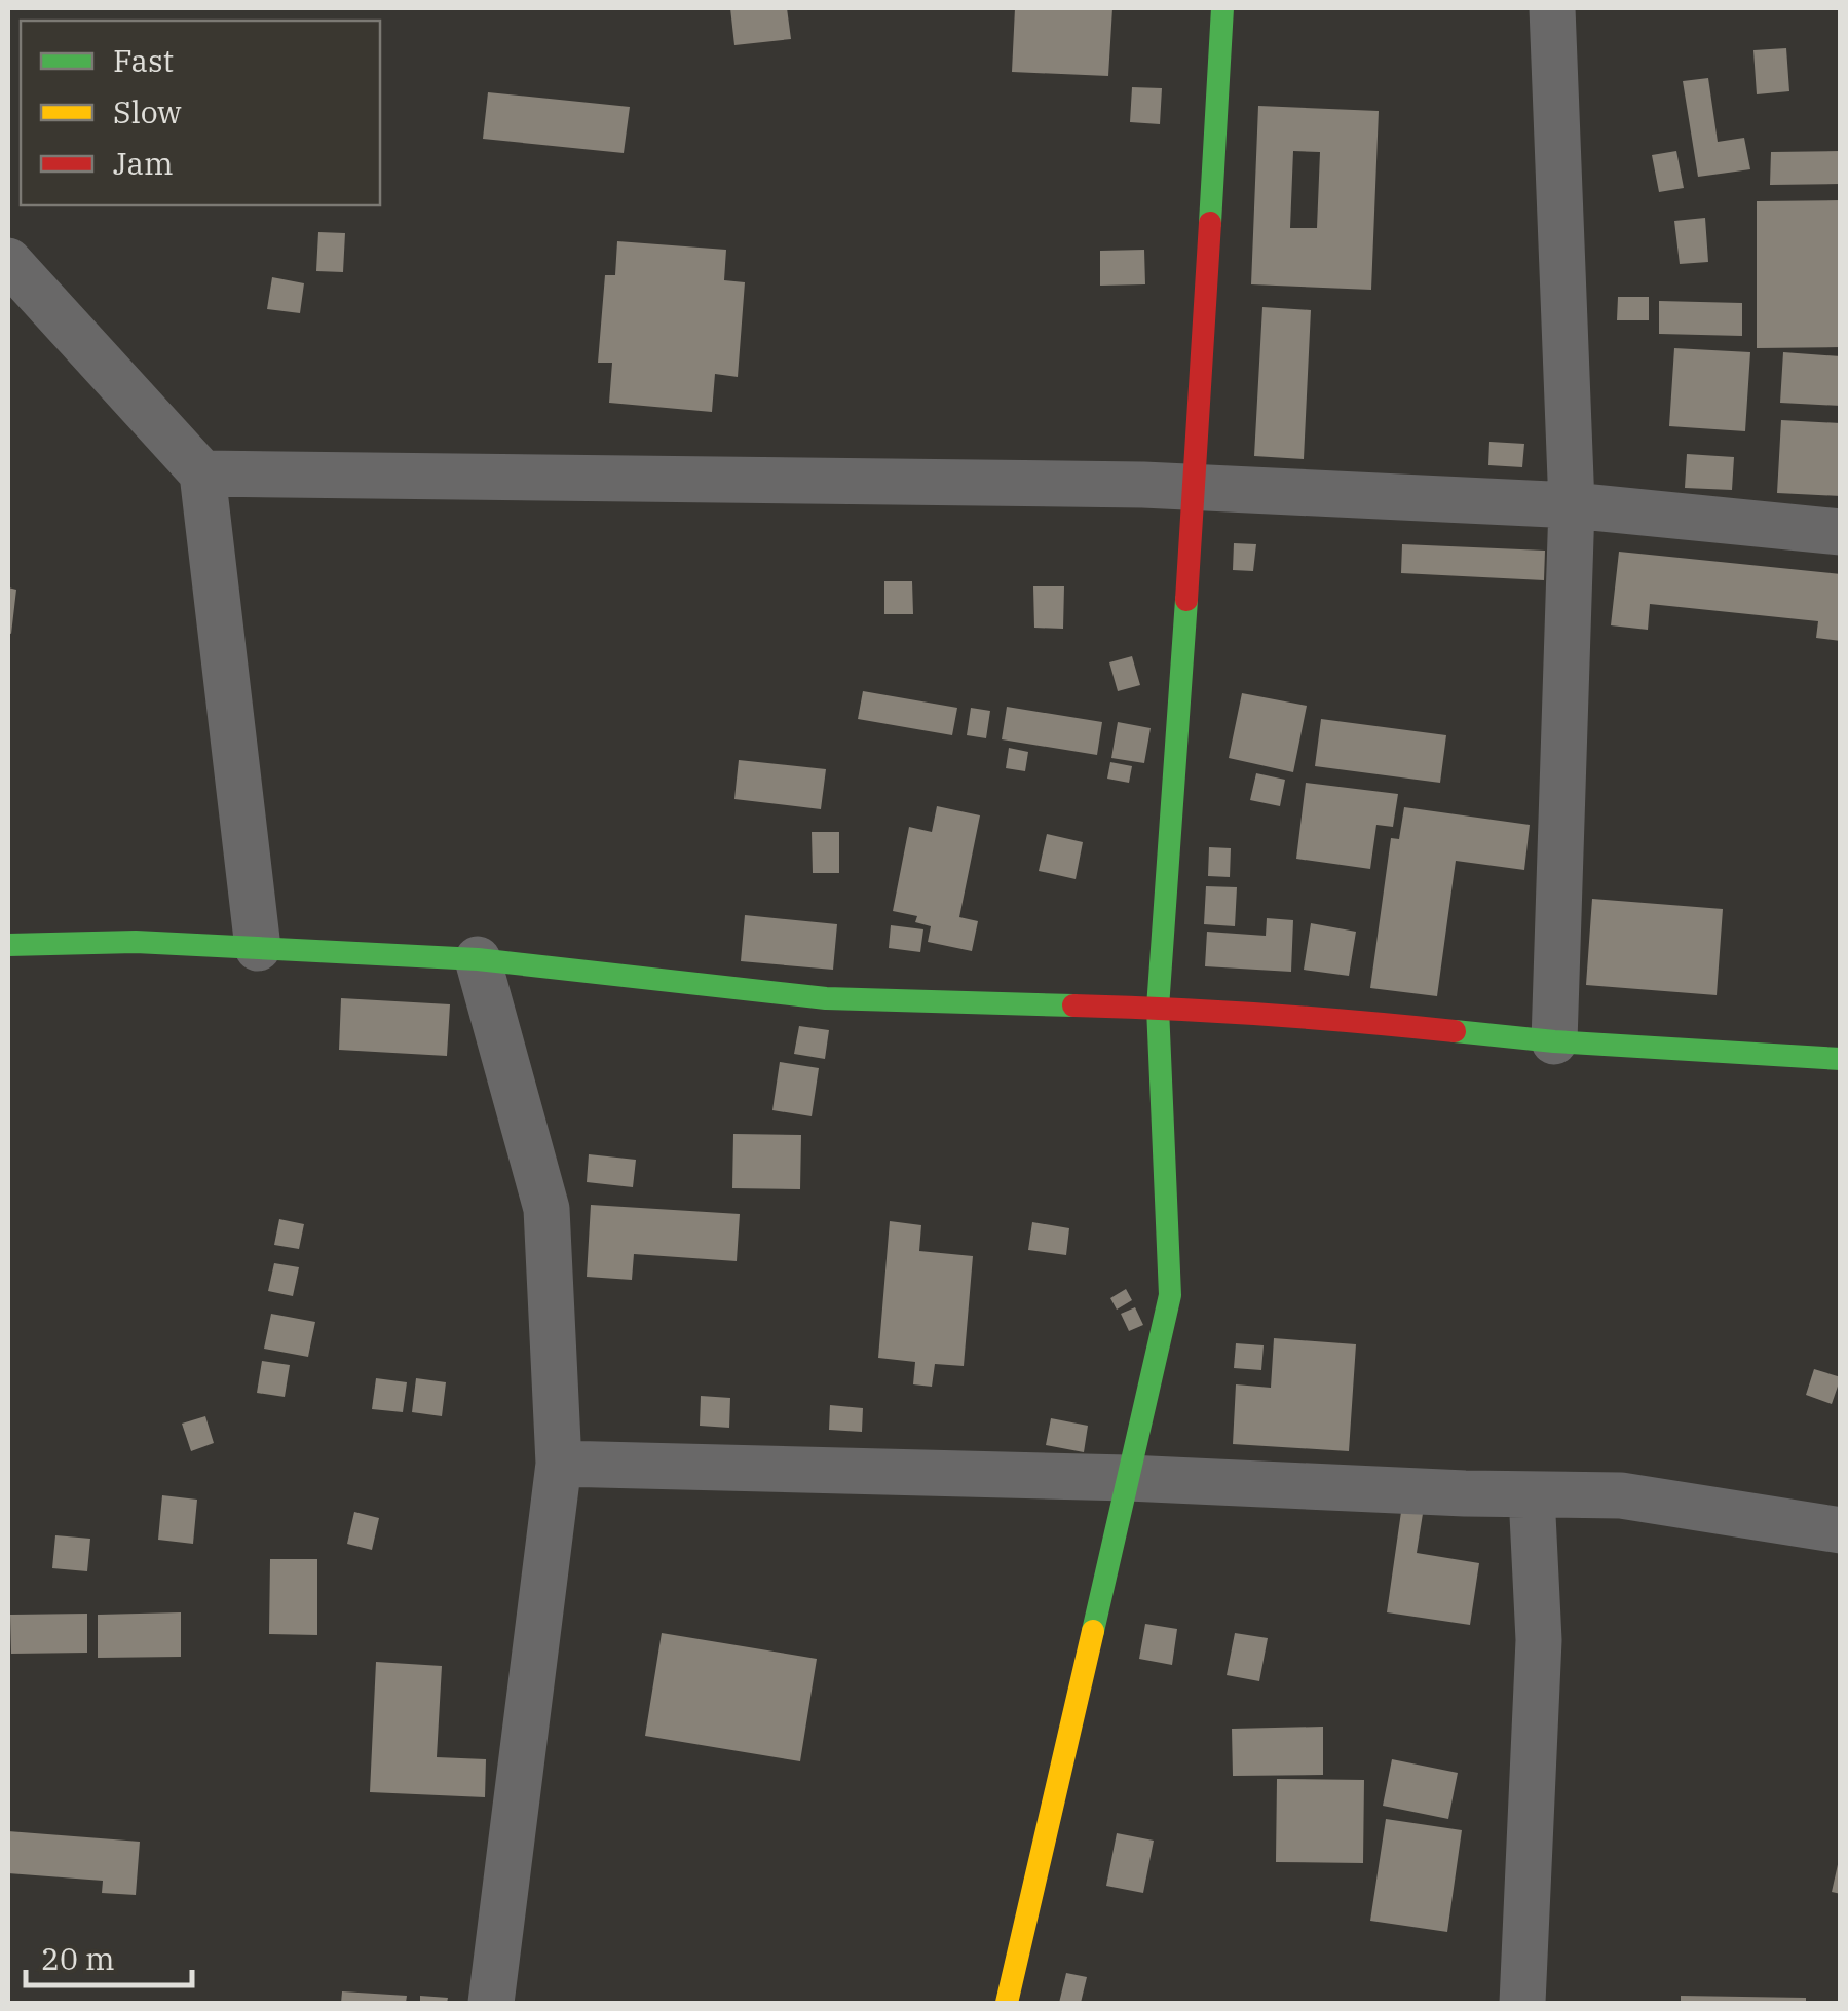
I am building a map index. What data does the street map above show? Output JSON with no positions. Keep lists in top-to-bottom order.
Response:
{
  "legend": ["Fast", "Slow", "Jam"],
  "scale_bar": "20 m"
}
